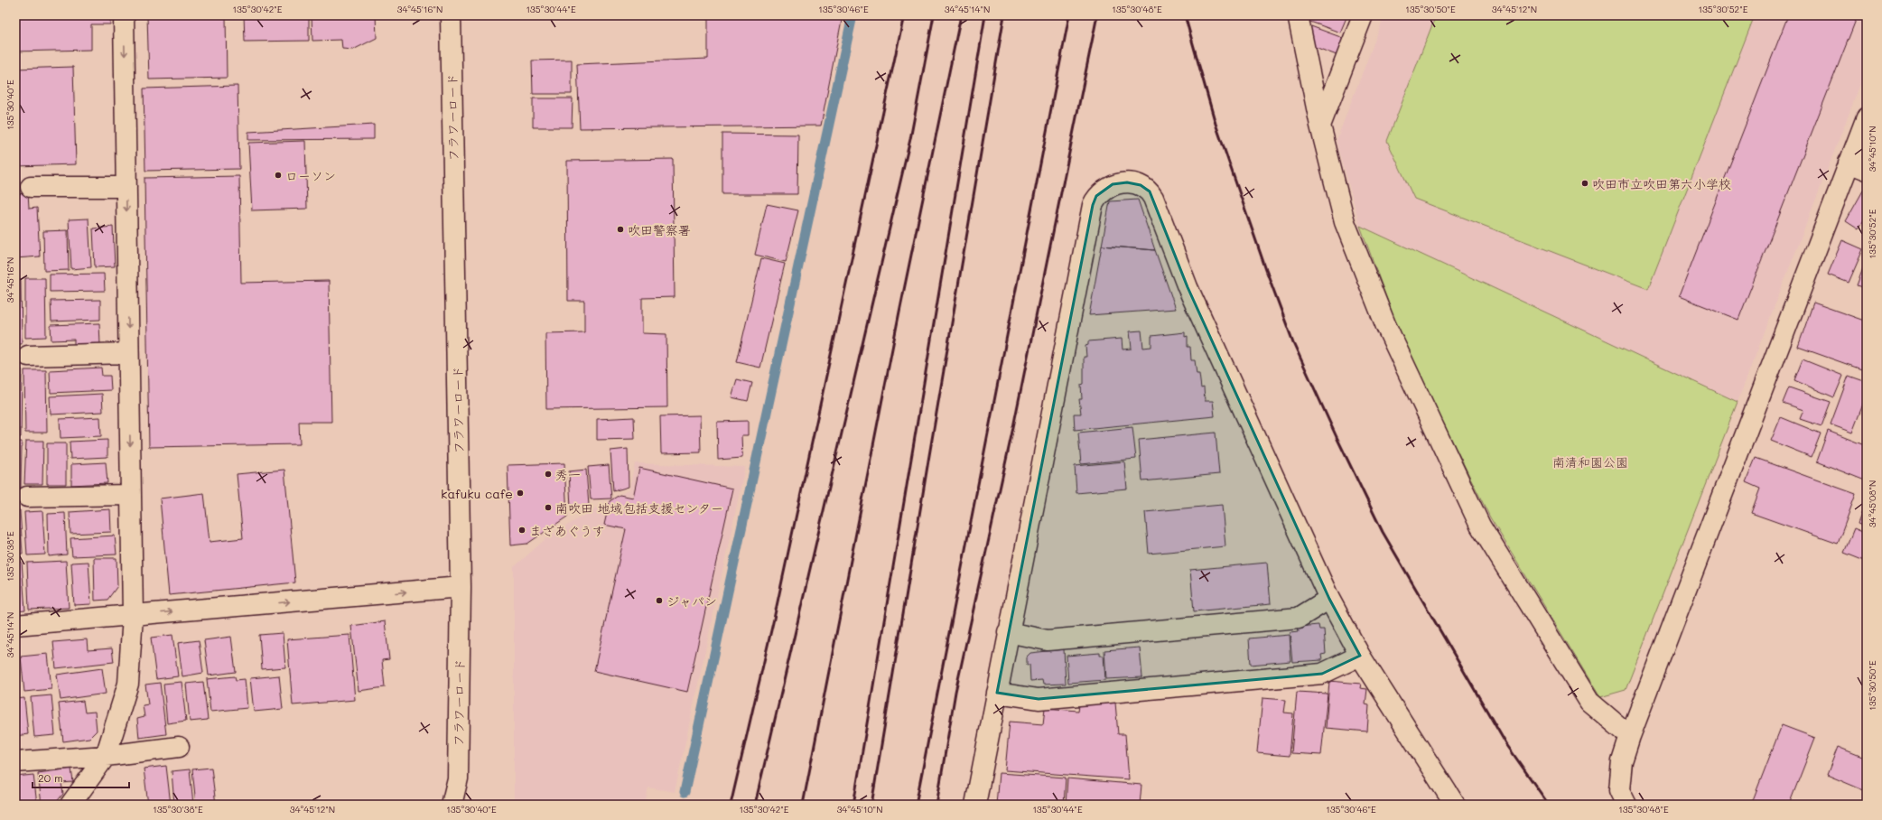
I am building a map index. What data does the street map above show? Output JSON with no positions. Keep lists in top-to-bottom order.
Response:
{
  "streets": {
    "street": ["フラワーロード"]
  },
  "parks": ["南清和園公園"],
  "places": [
    "ローソン",
    "吹田市立吹田第六小学校",
    "吹田警察署",
    "秀一",
    "kafuku cafe",
    "南吹田 地域包括支援センター",
    "まざあぐうす",
    "ジャパン"
  ],
  "scale_bar": "20 m",
  "coordinates": [
    "135°30'42\"E",
    "34°45'16\"N",
    "135°30'44\"E",
    "135°30'46\"E",
    "34°45'14\"N",
    "135°30'48\"E",
    "135°30'50\"E",
    "34°45'12\"N",
    "135°30'52\"E",
    "135°30'40\"E",
    "34°45'10\"N",
    "34°45'08\"N",
    "135°30'38\"E"
  ]
}
